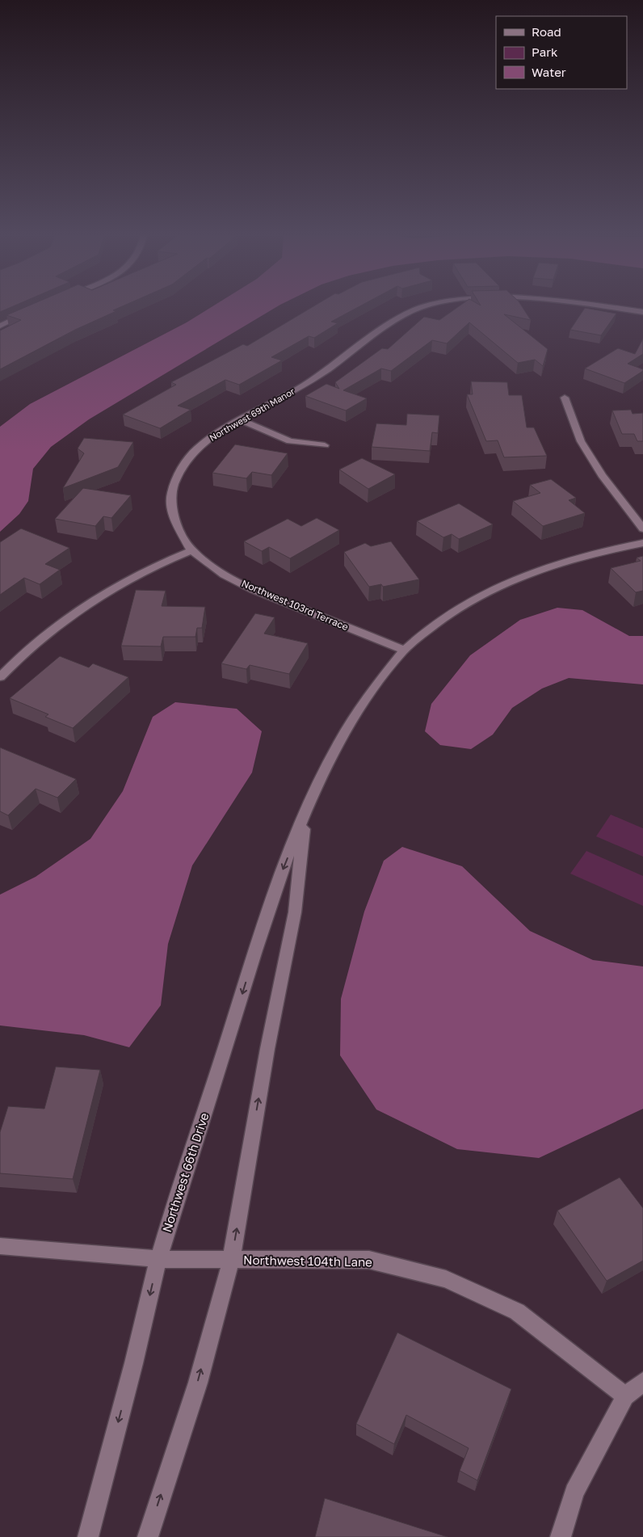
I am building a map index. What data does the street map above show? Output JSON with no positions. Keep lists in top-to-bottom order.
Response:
{
  "streets": {
    "street": [
      "Northwest 69th Manor",
      "Northwest 103rd Terrace",
      "Northwest 66th Drive",
      "Northwest 104th Lane"
    ]
  },
  "crossings": [
    ["Northwest 69th Manor", "Northwest 103rd Terrace"],
    ["Northwest 103rd Terrace", "Northwest 66th Drive"],
    ["Northwest 66th Drive", "Northwest 104th Lane"]
  ],
  "legend": ["Road", "Park", "Water"]
}
